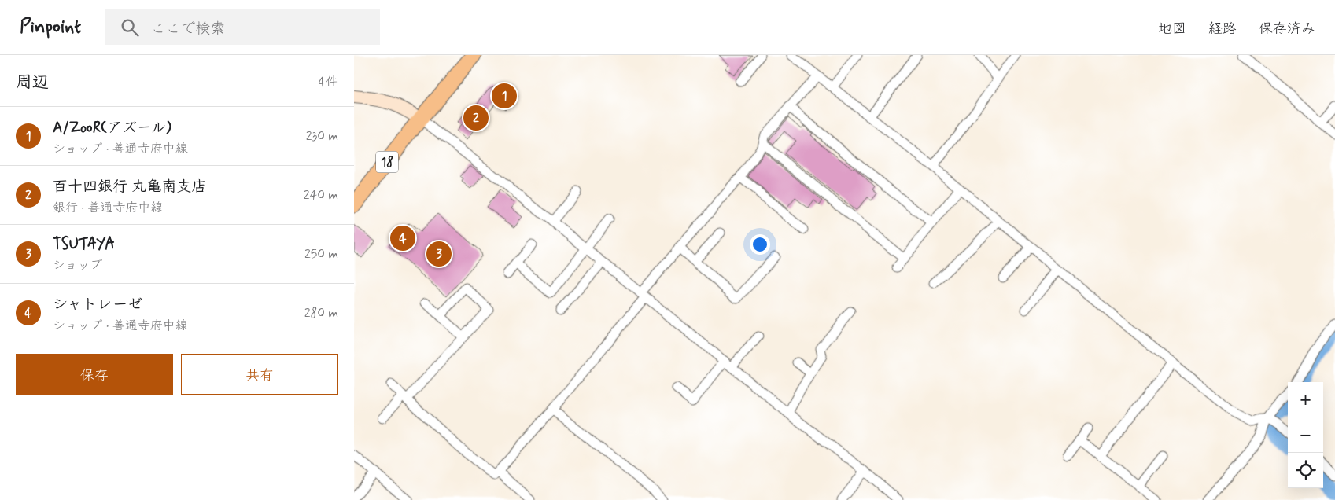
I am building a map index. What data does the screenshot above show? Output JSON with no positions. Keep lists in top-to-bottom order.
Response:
{
  "streets": {
    "main road": ["18"]
  },
  "page": {
    "header": "Pinpoint",
    "search": "ここで検索",
    "nav": ["地図", "経路", "保存済み"],
    "heading": ["周辺", "4件"],
    "pins": [
      "1",
      "2",
      "4",
      "3"
    ],
    "list": [
      {
        "mark": "1",
        "name": "A/ZooR(アズール)",
        "note": "ショップ · 善通寺府中線",
        "value": "230 m"
      },
      {
        "mark": "2",
        "name": "百十四銀行 丸亀南支店",
        "note": "銀行 · 善通寺府中線",
        "value": "240 m"
      },
      {
        "mark": "3",
        "name": "TSUTAYA",
        "note": "ショップ",
        "value": "250 m"
      },
      {
        "mark": "4",
        "name": "シャトレーゼ",
        "note": "ショップ · 善通寺府中線",
        "value": "280 m"
      }
    ],
    "buttons": ["保存", "共有"],
    "map_buttons": ["+", "−"]
  }
}
